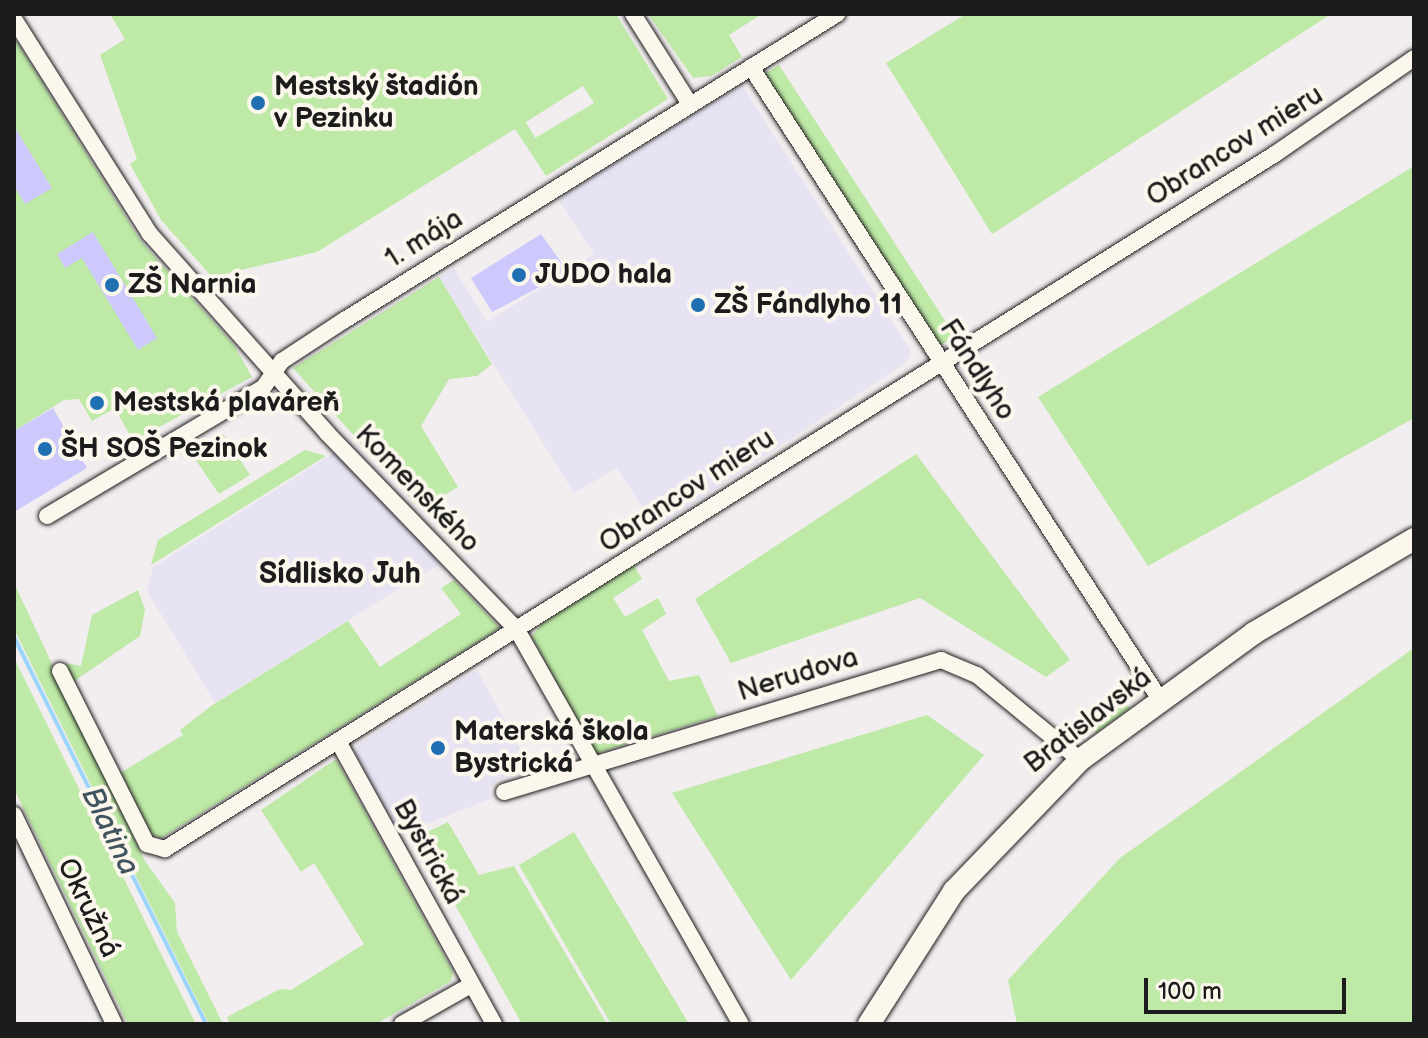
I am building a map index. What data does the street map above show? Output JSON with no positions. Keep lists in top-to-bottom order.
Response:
{
  "streets": {
    "main road": ["Bratislavská"],
    "street": [
      "Obrancov mieru",
      "1. mája",
      "Fándlyho",
      "Komenského",
      "Nerudova",
      "Bystrická",
      "Okružná"
    ]
  },
  "crossings": [
    ["Obrancov mieru", "Fándlyho"],
    ["Obrancov mieru", "Komenského"],
    ["Obrancov mieru", "Bystrická"],
    ["1. mája", "Fándlyho"],
    ["1. mája", "Komenského"],
    ["Fándlyho", "Bratislavská"],
    ["Komenského", "Nerudova"],
    ["Nerudova", "Bratislavská"]
  ],
  "districts": ["Sídlisko Juh"],
  "water": ["Blatina"],
  "places": [
    "Mestský štadión v Pezinku",
    "JUDO hala",
    "ZŠ Narnia",
    "ZŠ Fándlyho 11",
    "Mestská plaváreň",
    "ŠH SOŠ Pezinok",
    "Materská škola Bystrická"
  ],
  "scale_bar": "100 m"
}
